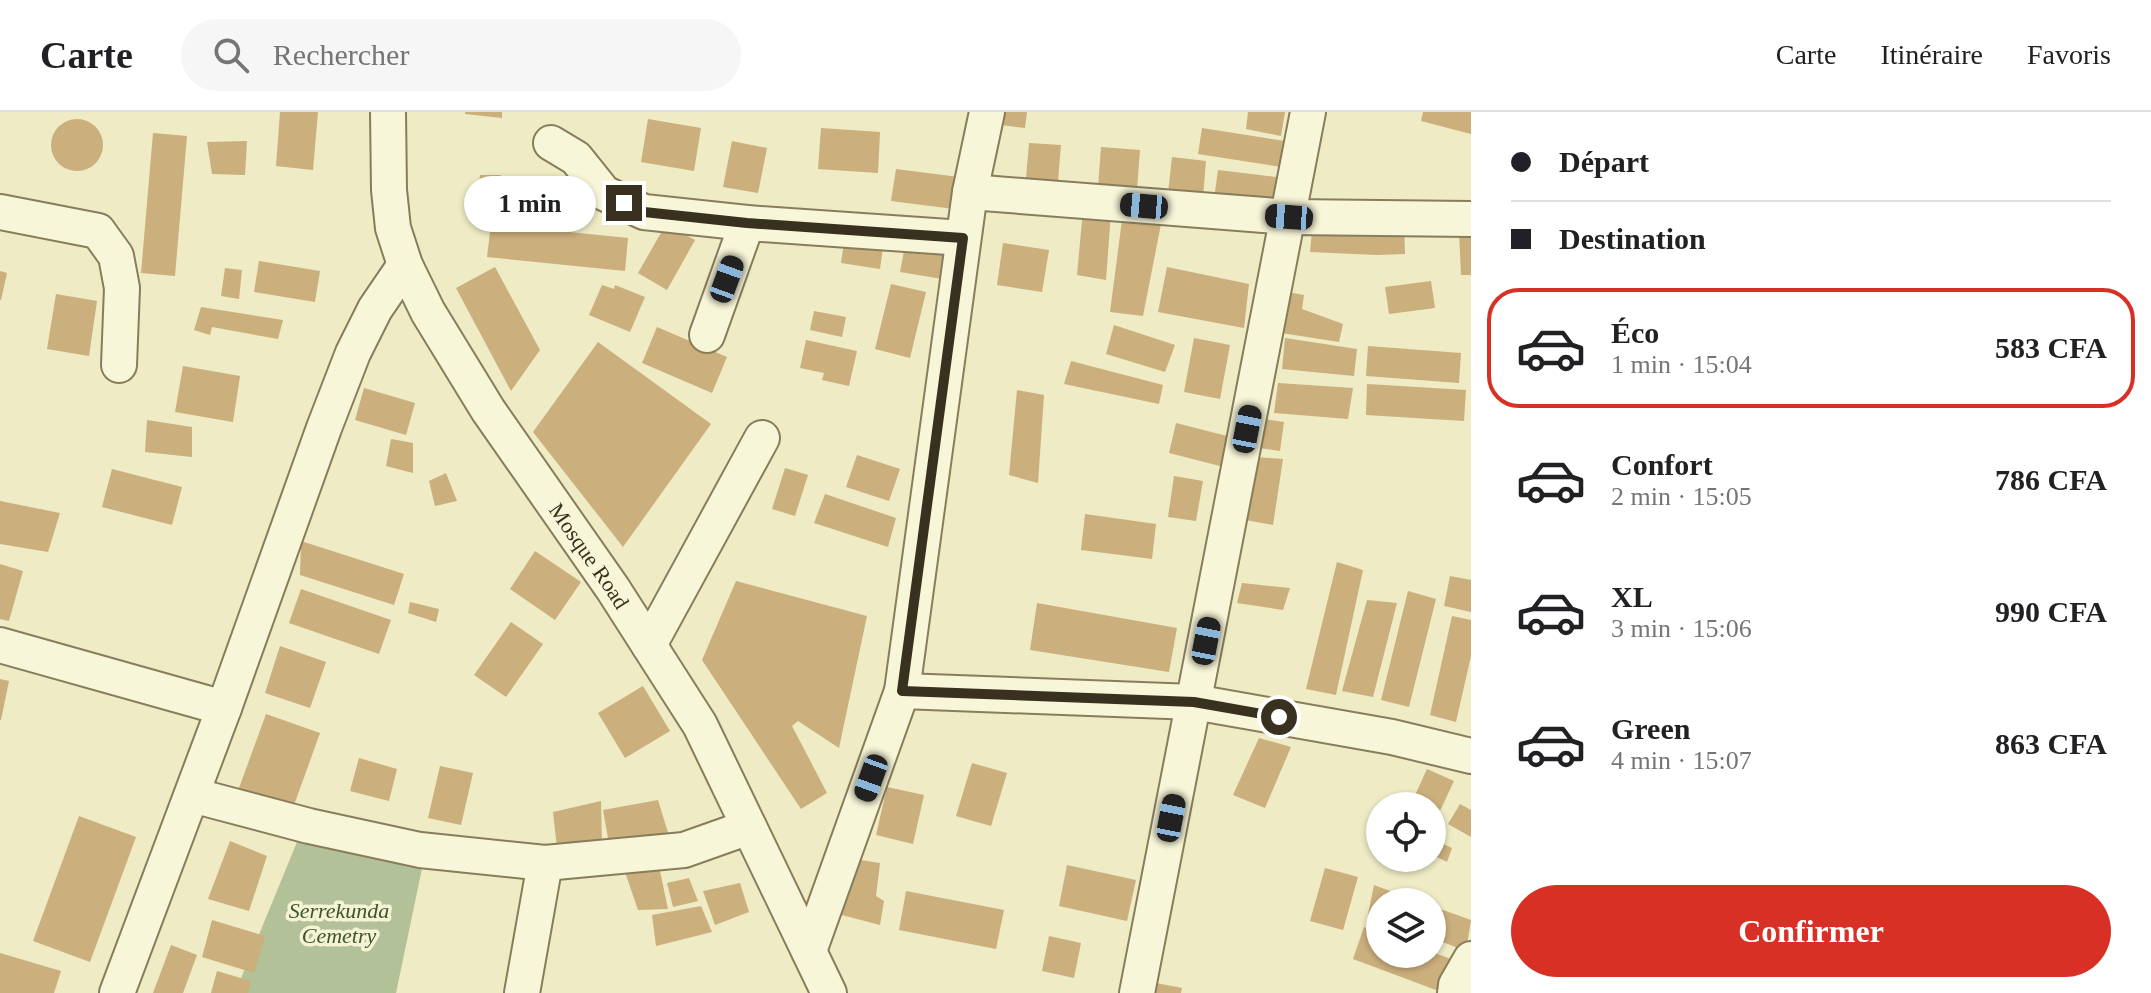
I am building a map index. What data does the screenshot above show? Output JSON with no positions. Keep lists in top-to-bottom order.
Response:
{
  "streets": {
    "street": ["Mosque Road"]
  },
  "parks": ["Serrekunda Cemetry"],
  "page": {
    "header": "Carte",
    "search": "Rechercher",
    "nav": ["Carte", "Itinéraire", "Favoris"],
    "banner": ["Départ", "Destination"],
    "bubble": "1 min",
    "list": [
      {
        "name": "Éco",
        "note": "1 min · 15:04",
        "value": "583 CFA"
      },
      {
        "name": "Confort",
        "note": "2 min · 15:05",
        "value": "786 CFA"
      },
      {
        "name": "XL",
        "note": "3 min · 15:06",
        "value": "990 CFA"
      },
      {
        "name": "Green",
        "note": "4 min · 15:07",
        "value": "863 CFA"
      }
    ],
    "buttons": "Confirmer"
  }
}
